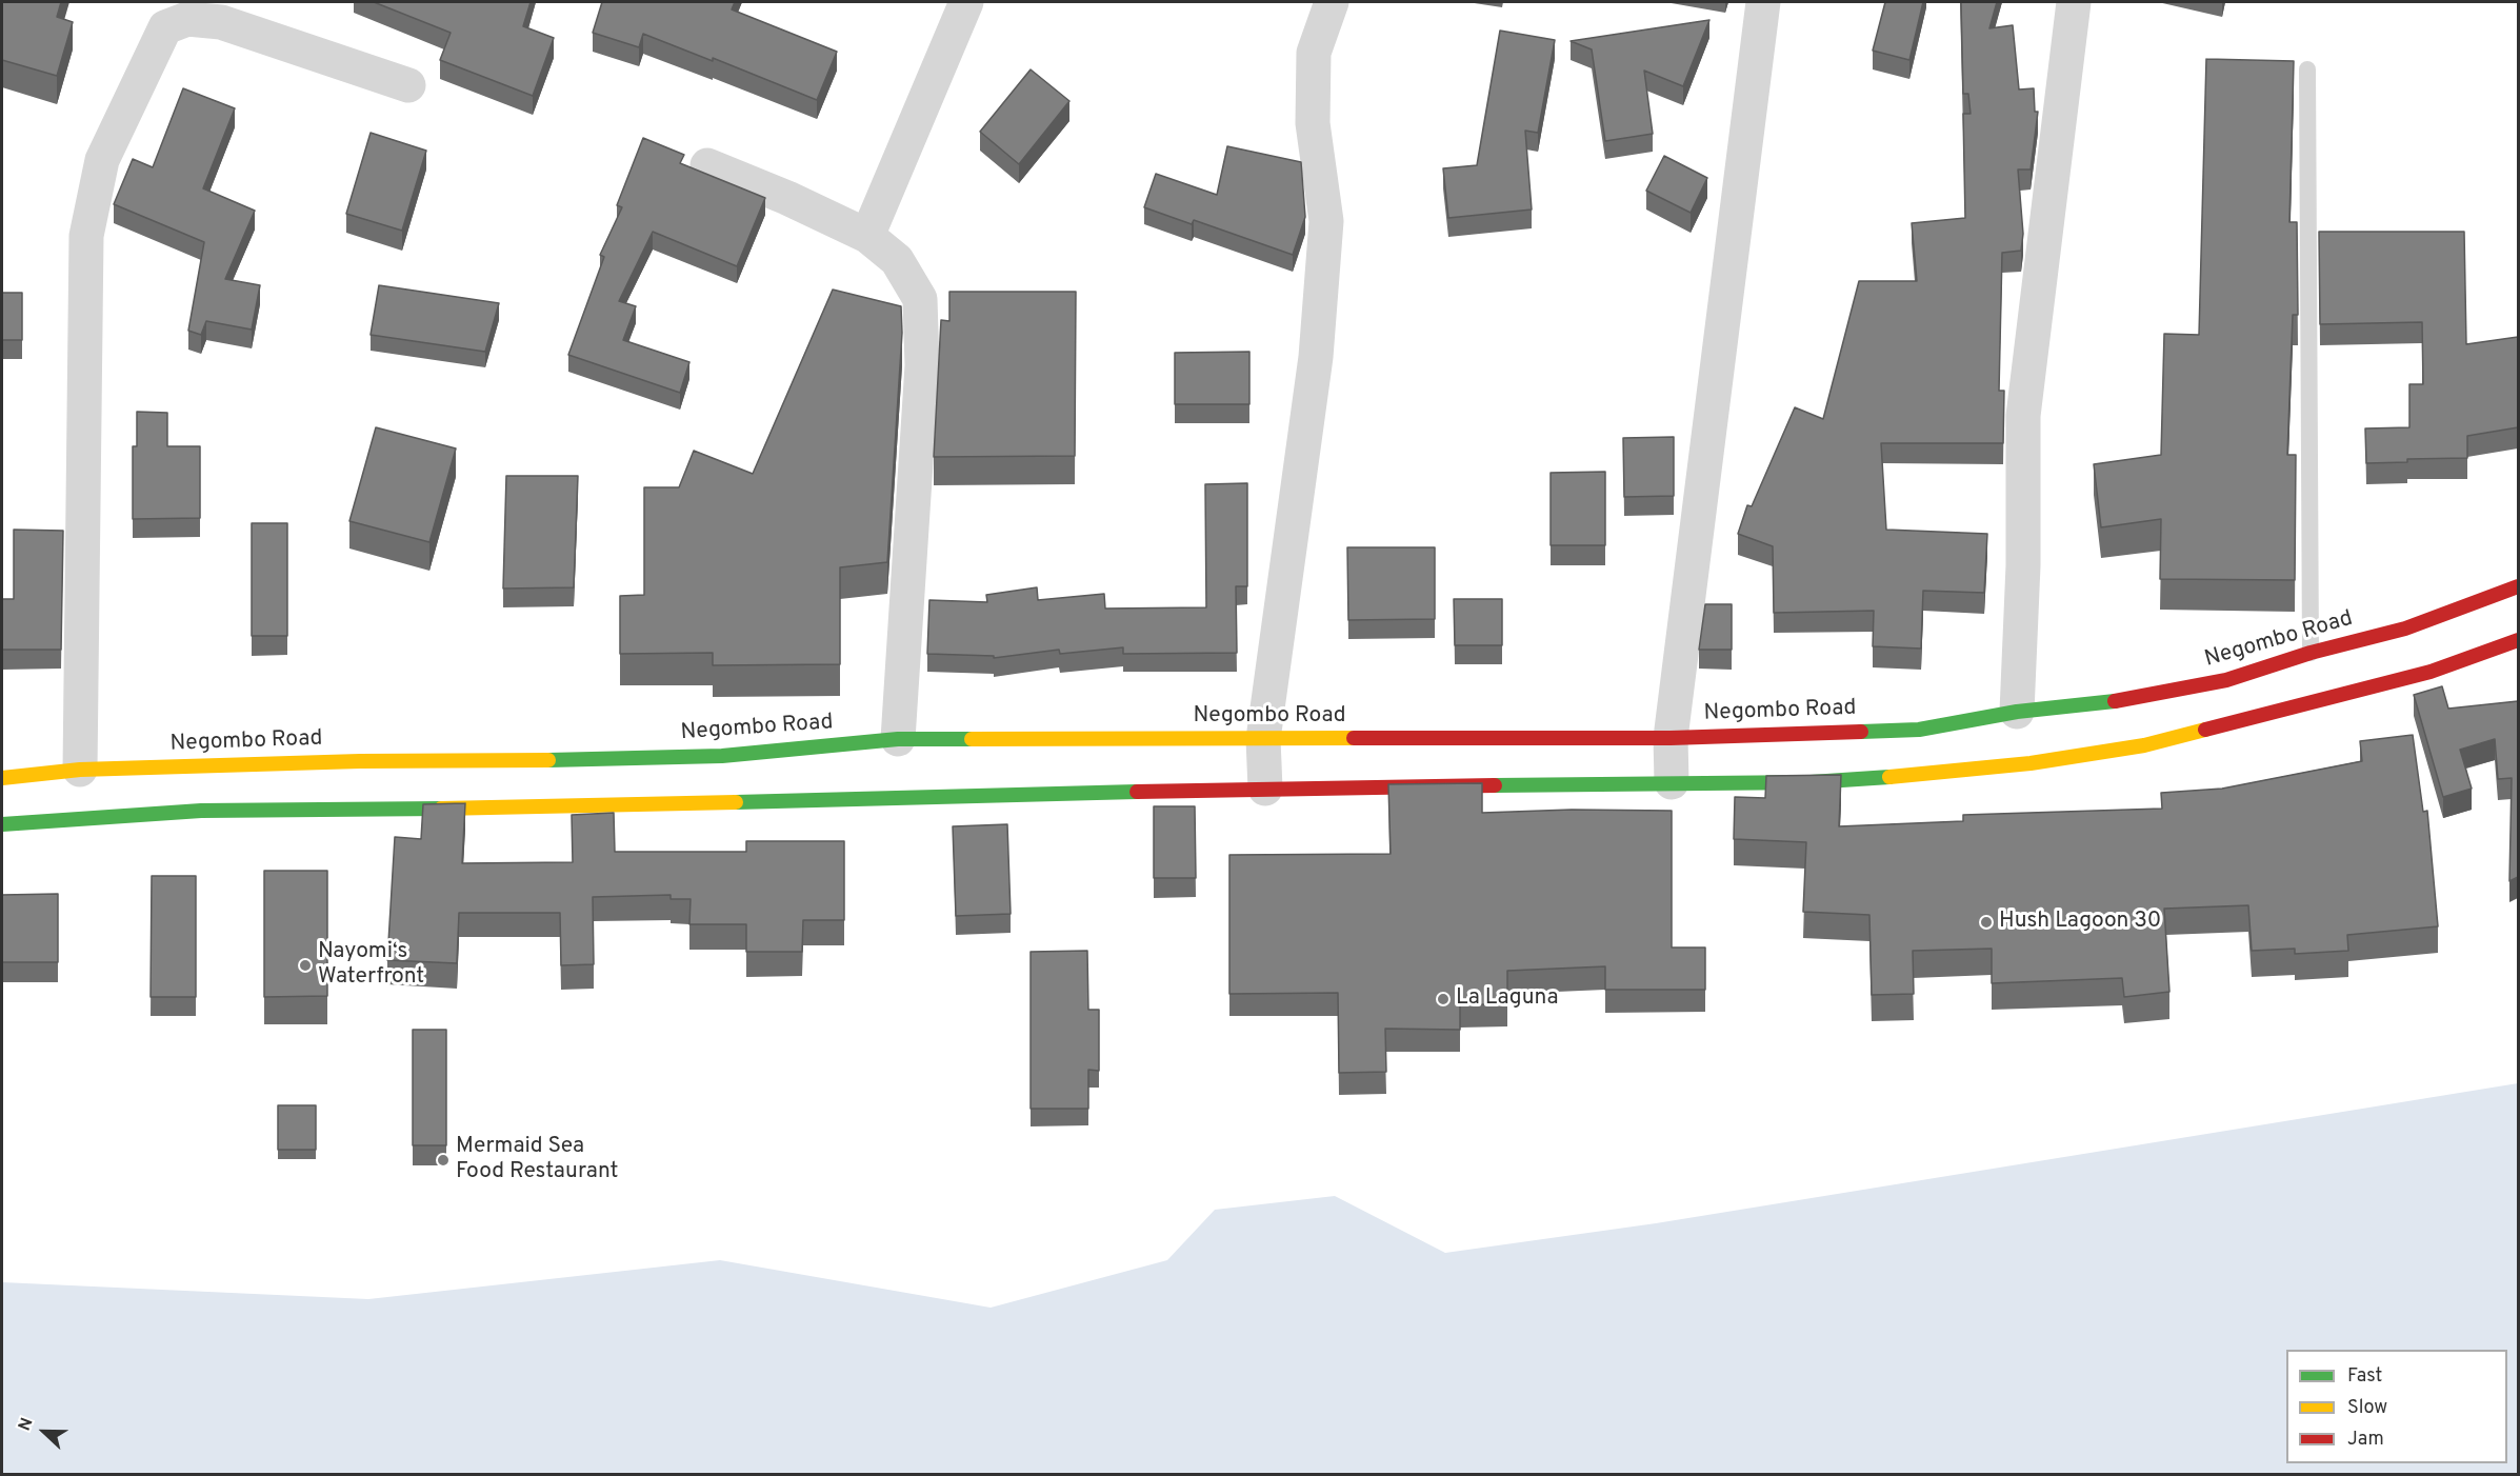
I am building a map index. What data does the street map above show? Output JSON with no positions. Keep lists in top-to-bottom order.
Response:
{
  "streets": {
    "highway": ["Negombo Road"]
  },
  "places": [
    "Hush Lagoon 30",
    "Nayomi‘s Waterfront",
    "La Laguna",
    "Mermaid Sea Food Restaurant"
  ],
  "legend": ["Fast", "Slow", "Jam"],
  "north": "left"
}
